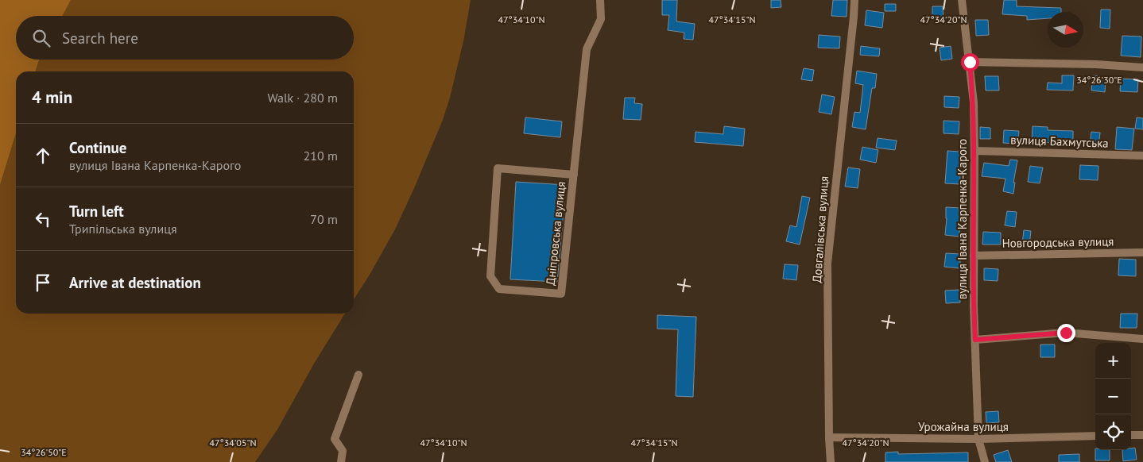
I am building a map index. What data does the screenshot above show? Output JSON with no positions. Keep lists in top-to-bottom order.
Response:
{
  "streets": {
    "street": [
      "вулиця Бахмутська",
      "вулиця Івана Карпенка-Карого",
      "Довгалівська вулиця",
      "Дніпровська вулиця",
      "Новгородська вулиця",
      "Урожайна вулиця"
    ]
  },
  "crossings": [
    ["вулиця Бахмутська", "вулиця Івана Карпенка-Карого"],
    ["вулиця Івана Карпенка-Карого", "Новгородська вулиця"],
    ["вулиця Івана Карпенка-Карого", "Урожайна вулиця"],
    ["Довгалівська вулиця", "Урожайна вулиця"]
  ],
  "north": "right",
  "page": {
    "search": "Search here",
    "heading": ["4 min", "Walk · 280 m"],
    "list": [
      ["Continue", "вулиця Івана Карпенка-Карого", "210 m"],
      ["Turn left", "Трипільська вулиця", "70 m"],
      "Arrive at destination"
    ],
    "map_buttons": ["+", "−"]
  },
  "coordinates": [
    "47°34'10\"N",
    "47°34'15\"N",
    "47°34'20\"N",
    "34°26'30\"E",
    "47°34'05\"N",
    "34°26'50\"E"
  ]
}
